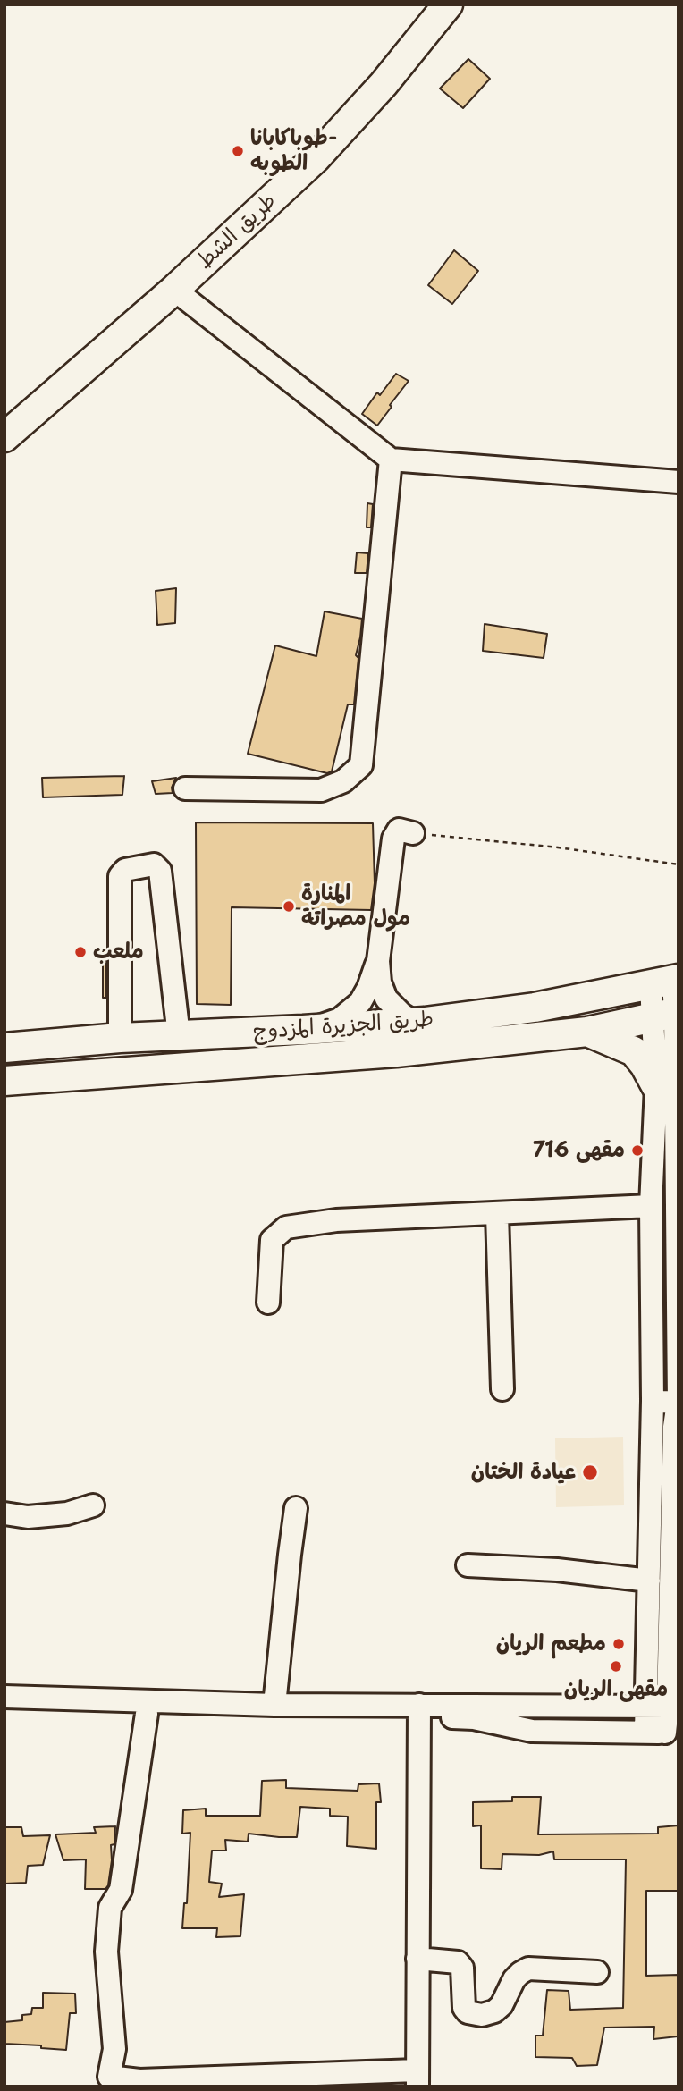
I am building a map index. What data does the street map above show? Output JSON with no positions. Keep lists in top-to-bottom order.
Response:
{
  "streets": {
    "main road": ["طريق الشط", "طريق الجزيرة المزدوج"]
  },
  "places": [
    "طوباكابانا- الطوبه",
    "المنارة مول مصراتة",
    "ملعب",
    "مقهى 716",
    "عيادة الختان",
    "مطعم الريان",
    "مقهى الريان"
  ]
}
